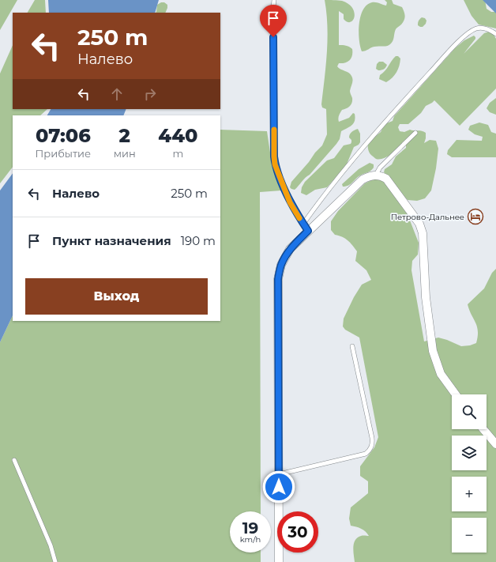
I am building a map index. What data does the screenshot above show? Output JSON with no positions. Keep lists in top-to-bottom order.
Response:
{
  "places": {
    "hotel": ["Петрово-Дальнее"]
  },
  "page": {
    "turn": ["250 m", "Налево"],
    "eta": [
      "07:06",
      "Прибытие",
      "2",
      "мин",
      "440",
      "m"
    ],
    "list": [
      {
        "name": "Налево",
        "value": "250 m"
      },
      {
        "name": "Пункт назначения",
        "value": "190 m"
      }
    ],
    "buttons": "Выход",
    "map_buttons": ["+", "−"],
    "speed": "19 km/h",
    "limit": "30"
  }
}
